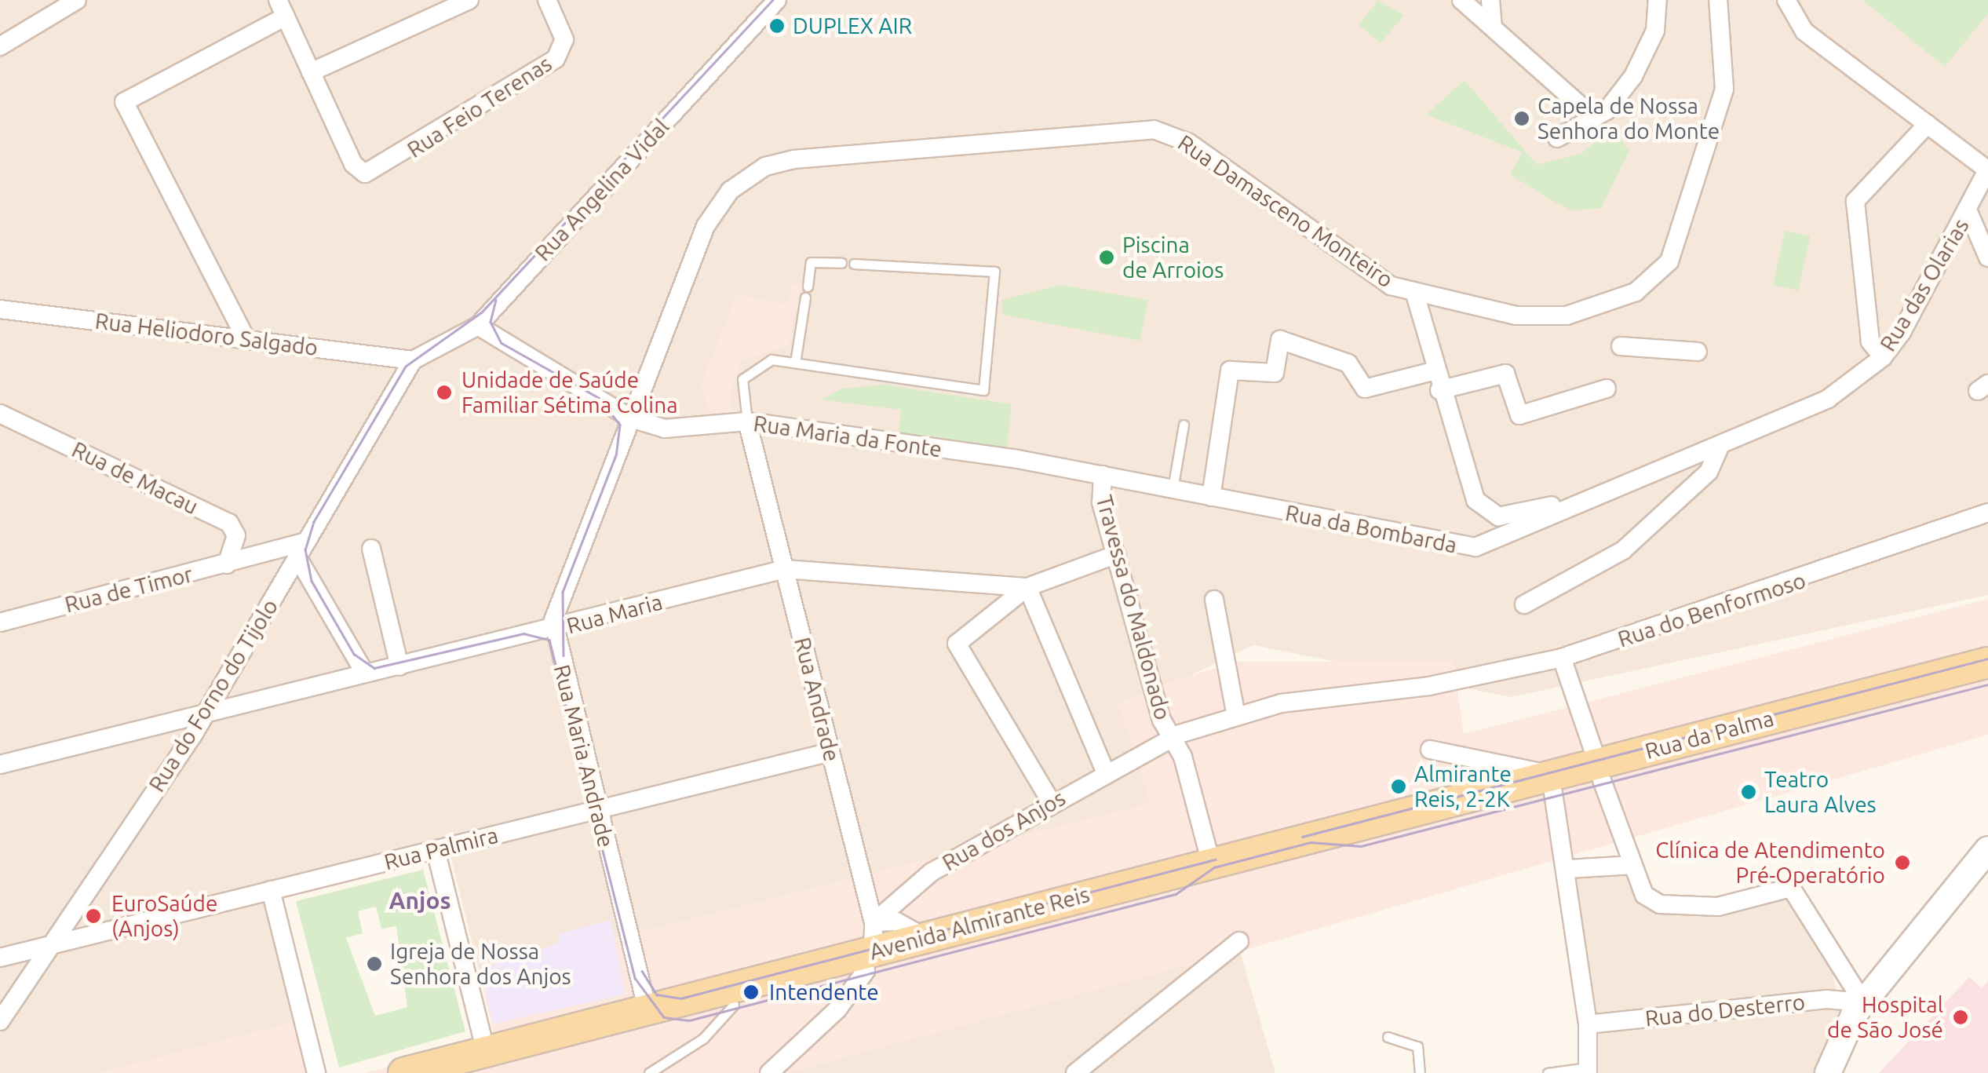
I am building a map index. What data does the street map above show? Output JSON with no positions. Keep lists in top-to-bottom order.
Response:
{
  "streets": {
    "main road": ["Rua da Palma", "Avenida Almirante Reis"],
    "street": [
      "Rua Feio Terenas",
      "Rua Angelina Vidal",
      "Rua Damasceno Monteiro",
      "Rua das Olarias",
      "Rua Heliodoro Salgado",
      "Rua Maria da Fonte",
      "Rua de Macau",
      "Rua da Bombarda",
      "Rua de Timor",
      "Travessa do Maldonado",
      "Rua do Benformoso",
      "Rua Maria",
      "Rua do Forno do Tijolo",
      "Rua Andrade",
      "Rua Maria Andrade",
      "Rua dos Anjos",
      "Rua Palmira",
      "Rua do Desterro"
    ]
  },
  "crossings": [
    ["Rua Angelina Vidal", "Rua Heliodoro Salgado"],
    ["Rua Angelina Vidal", "Rua Maria da Fonte"],
    ["Rua Angelina Vidal", "Rua do Forno do Tijolo"],
    ["Rua Damasceno Monteiro", "Rua Maria da Fonte"],
    ["Rua Damasceno Monteiro", "Rua Maria Andrade"],
    ["Rua das Olarias", "Rua da Bombarda"],
    ["Rua Heliodoro Salgado", "Rua do Forno do Tijolo"],
    ["Rua Maria da Fonte", "Rua da Bombarda"],
    ["Rua Maria da Fonte", "Travessa do Maldonado"],
    ["Rua Maria da Fonte", "Rua Andrade"],
    ["Rua Maria da Fonte", "Rua Maria Andrade"],
    ["Rua de Macau", "Rua de Timor"],
    ["Rua da Bombarda", "Travessa do Maldonado"],
    ["Rua de Timor", "Rua do Forno do Tijolo"],
    ["Travessa do Maldonado", "Rua dos Anjos"],
    ["Travessa do Maldonado", "Avenida Almirante Reis"],
    ["Rua do Benformoso", "Rua dos Anjos"],
    ["Rua Maria", "Rua do Forno do Tijolo"],
    ["Rua Maria", "Rua Andrade"],
    ["Rua Maria", "Rua Maria Andrade"],
    ["Rua do Forno do Tijolo", "Rua Palmira"],
    ["Rua Andrade", "Rua dos Anjos"],
    ["Rua Andrade", "Rua Palmira"],
    ["Rua Andrade", "Avenida Almirante Reis"],
    ["Rua da Palma", "Avenida Almirante Reis"],
    ["Rua Maria Andrade", "Rua Palmira"],
    ["Rua Maria Andrade", "Avenida Almirante Reis"],
    ["Rua dos Anjos", "Avenida Almirante Reis"]
  ],
  "districts": ["Anjos"],
  "places": [
    "DUPLEX AIR",
    "Capela de Nossa Senhora do Monte",
    "Piscina de Arroios",
    "Unidade de Saúde Familiar Sétima Colina",
    "Almirante Reis, 2-2K",
    "Teatro Laura Alves",
    "Clínica de Atendimento Pré-Operatório",
    "EuroSaúde (Anjos)",
    "Igreja de Nossa Senhora dos Anjos",
    "Intendente",
    "Hospital de São José"
  ]
}
